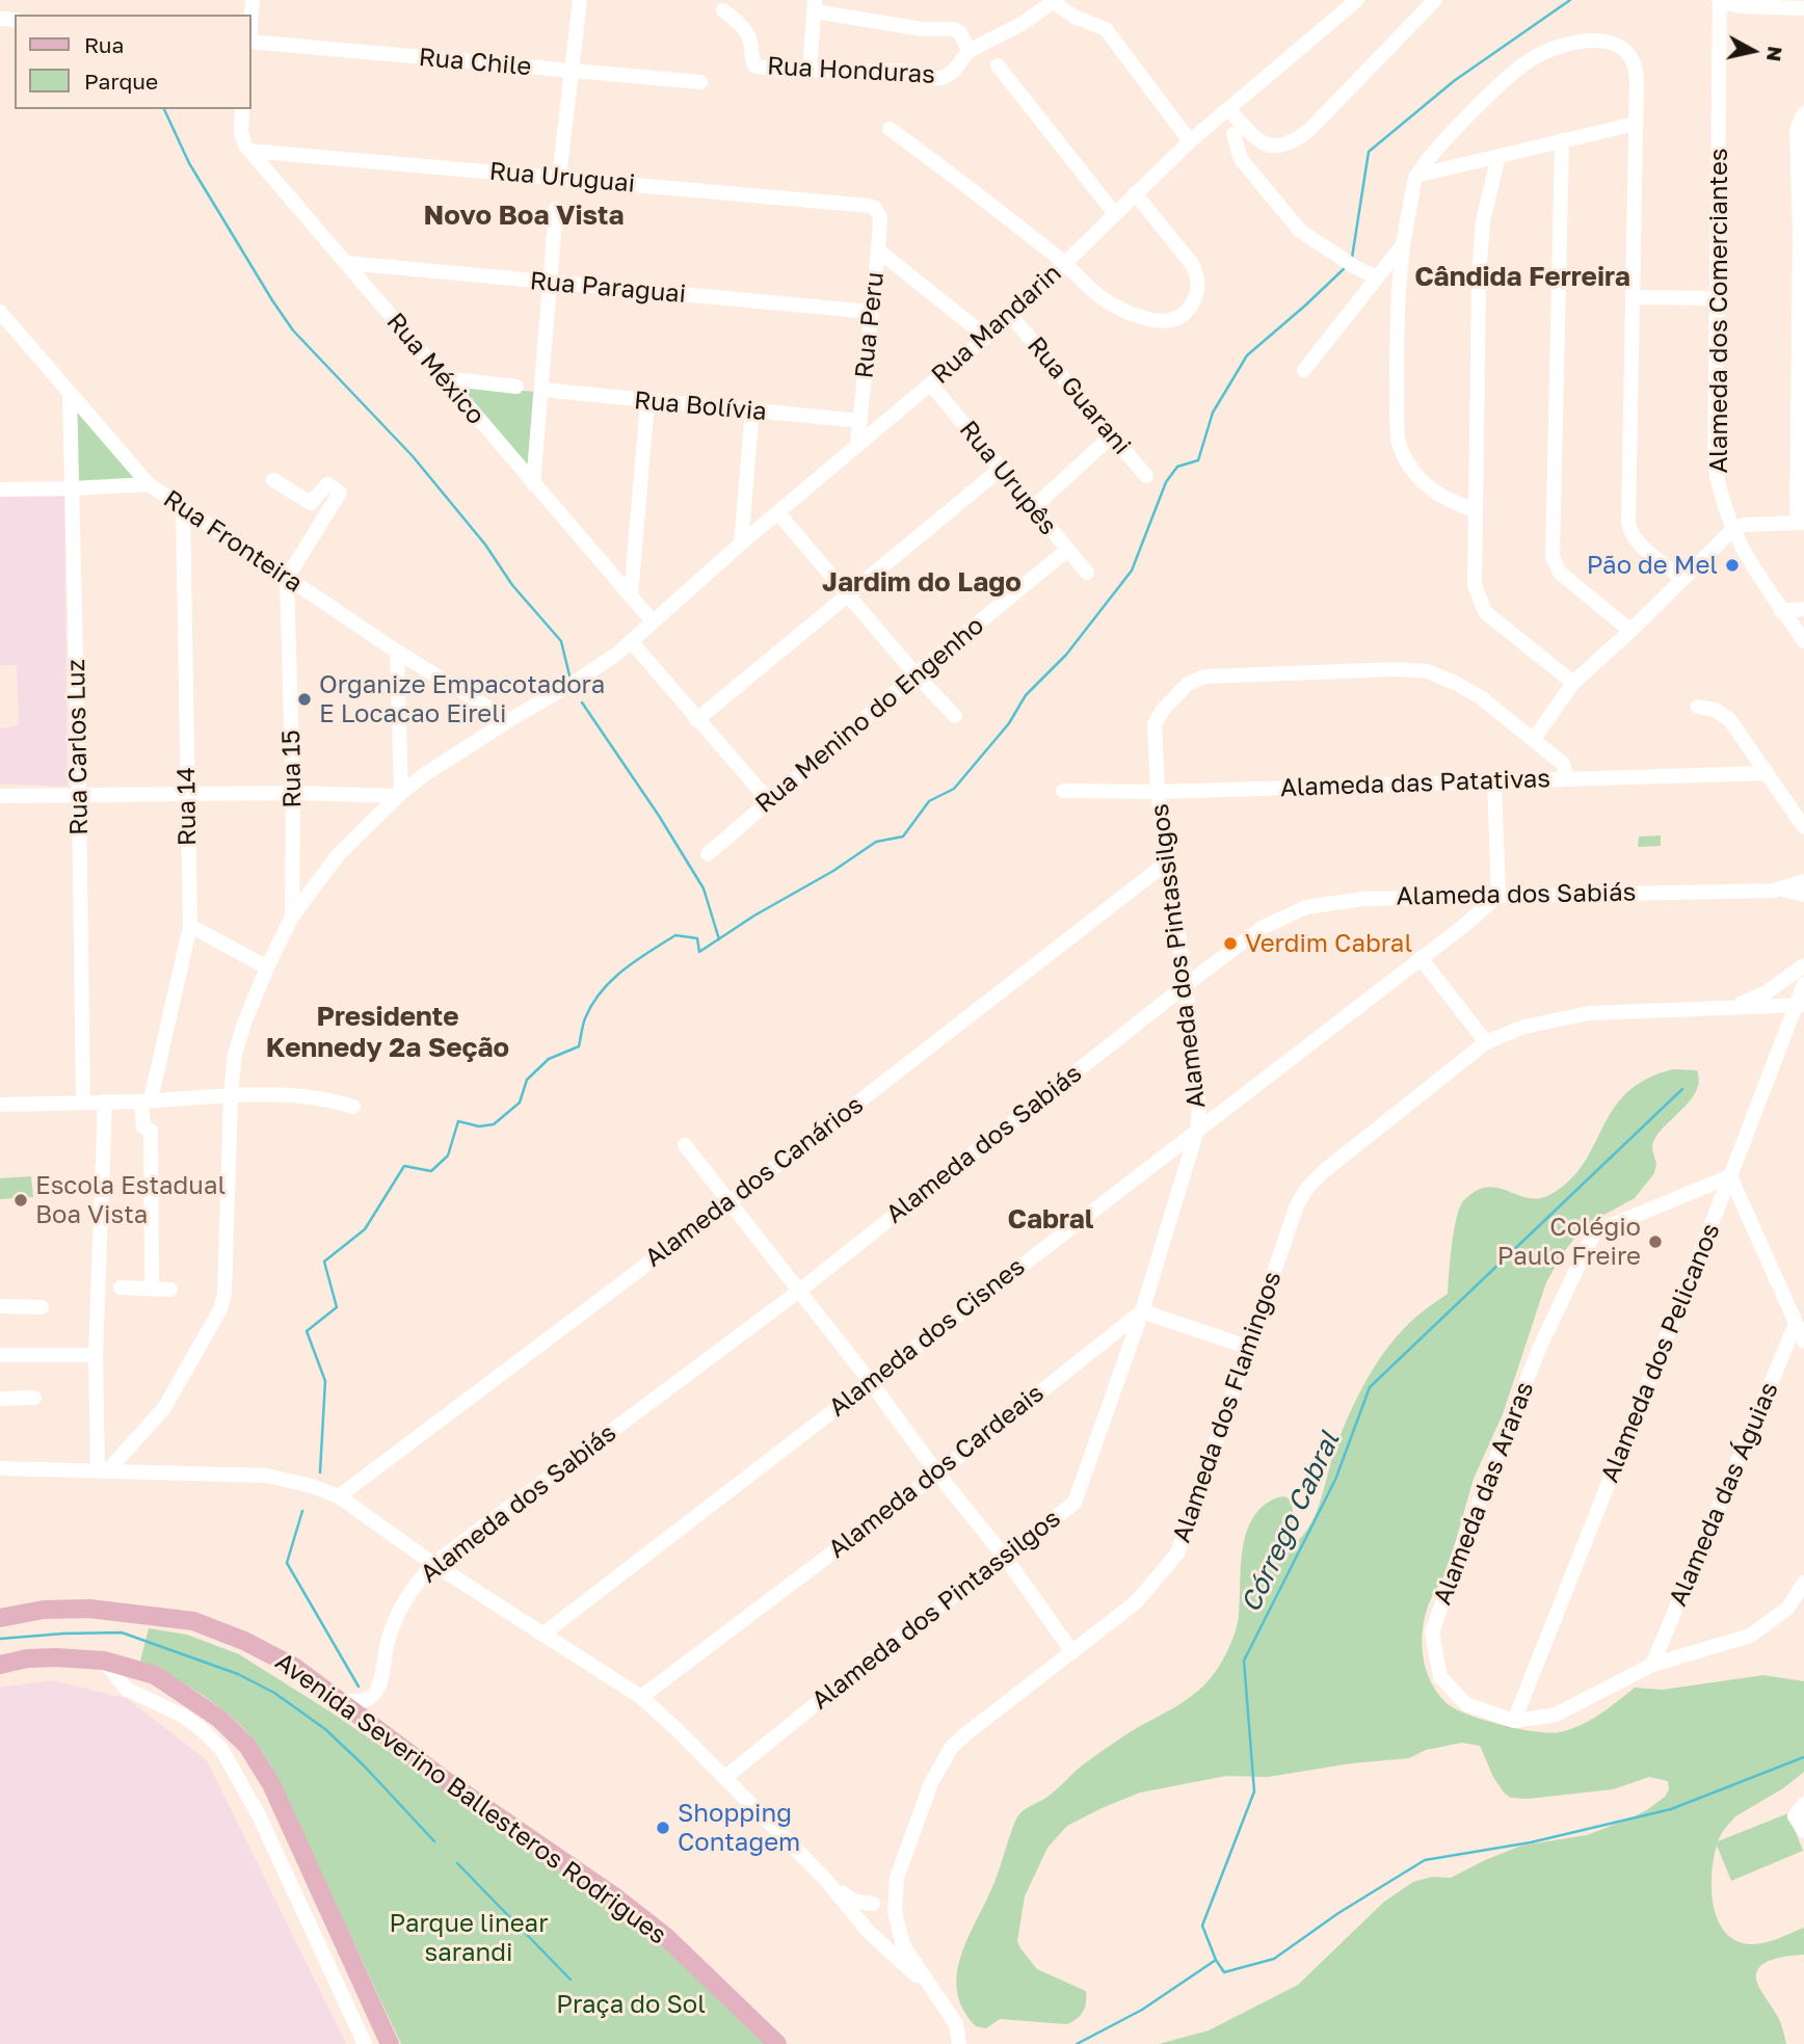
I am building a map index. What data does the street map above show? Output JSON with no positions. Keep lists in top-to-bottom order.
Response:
{
  "streets": {
    "main road": ["Avenida Severino Ballesteros Rodrigues"],
    "street": [
      "Rua Chile",
      "Rua Honduras",
      "Rua Uruguai",
      "Rua Paraguai",
      "Alameda dos Comerciantes",
      "Rua Mandarin",
      "Rua Peru",
      "Rua México",
      "Rua Guarani",
      "Rua Bolívia",
      "Rua Urupês",
      "Rua Fronteira",
      "Rua Menino do Engenho",
      "Rua Carlos Luz",
      "Rua 15",
      "Alameda das Patativas",
      "Rua 14",
      "Alameda dos Sabiás",
      "Alameda dos Pintassilgos",
      "Alameda dos Canários",
      "Alameda dos Cisnes",
      "Alameda dos Pelicanos",
      "Alameda dos Flamingos",
      "Alameda dos Cardeais",
      "Alameda das Araras",
      "Alameda das Águias"
    ]
  },
  "crossings": [
    ["Rua Honduras", "Rua Mandarin"],
    ["Rua Uruguai", "Rua Peru"],
    ["Rua Uruguai", "Rua México"],
    ["Rua Paraguai", "Rua Peru"],
    ["Rua Paraguai", "Rua México"],
    ["Rua Mandarin", "Rua Peru"],
    ["Rua Mandarin", "Rua México"],
    ["Rua Mandarin", "Rua Guarani"],
    ["Rua Mandarin", "Rua Urupês"],
    ["Rua Mandarin", "Rua Fronteira"],
    ["Rua Mandarin", "Rua 15"],
    ["Rua Peru", "Rua Bolívia"],
    ["Rua Urupês", "Rua Menino do Engenho"],
    ["Rua Fronteira", "Rua Carlos Luz"],
    ["Rua Fronteira", "Rua 15"],
    ["Rua Fronteira", "Rua 14"],
    ["Alameda das Patativas", "Alameda dos Pintassilgos"],
    ["Alameda dos Sabiás", "Alameda dos Pintassilgos"],
    ["Alameda dos Sabiás", "Alameda dos Cisnes"],
    ["Alameda dos Sabiás", "Avenida Severino Ballesteros Rodrigues"],
    ["Alameda dos Pintassilgos", "Alameda dos Canários"],
    ["Alameda dos Pintassilgos", "Alameda dos Cisnes"],
    ["Alameda dos Pintassilgos", "Alameda dos Cardeais"],
    ["Alameda dos Pelicanos", "Alameda dos Flamingos"],
    ["Alameda dos Pelicanos", "Alameda das Araras"],
    ["Alameda das Araras", "Alameda das Águias"]
  ],
  "districts": [
    "Novo Boa Vista",
    "Cândida Ferreira",
    "Jardim do Lago",
    "Presidente Kennedy 2ª Seção",
    "Cabral"
  ],
  "water": ["Córrego Cabral"],
  "parks": ["Parque linear sarandi", "Praça do Sol"],
  "places": [
    "Pão de Mel",
    "Organize Empacotadora E Locacao Eireli",
    "Verdim Cabral",
    "Escola Estadual Boa Vista",
    "Colégio Paulo Freire",
    "Shopping Contagem"
  ],
  "legend": ["Rua", "Parque"],
  "north": "right"
}
